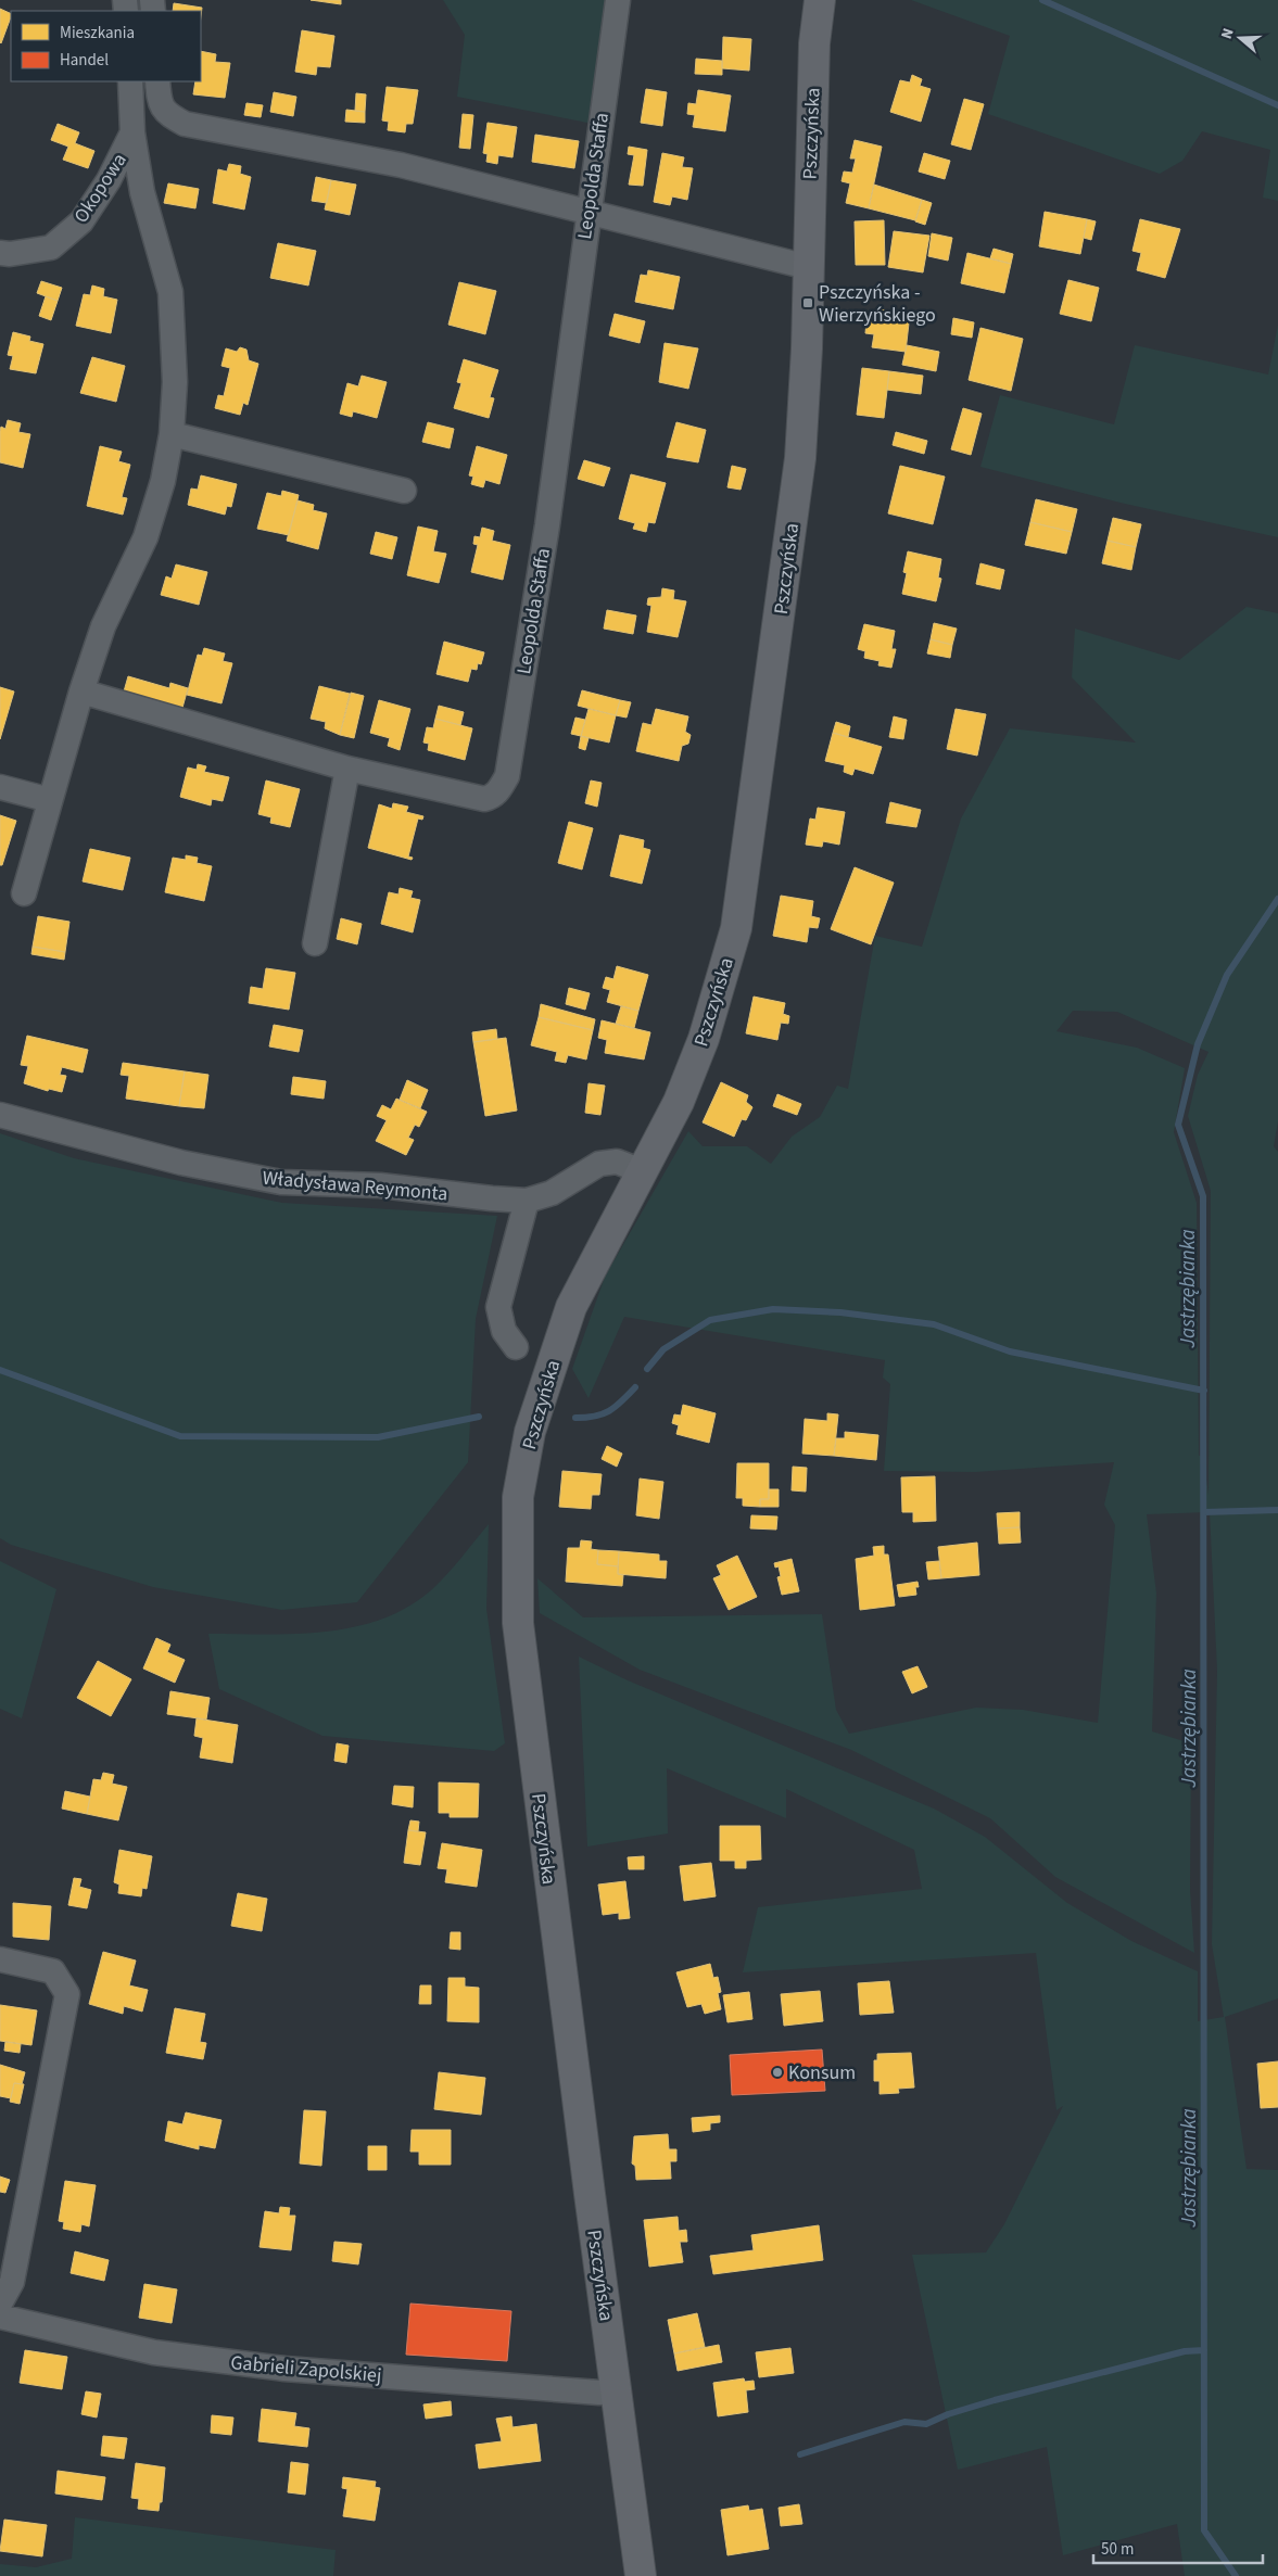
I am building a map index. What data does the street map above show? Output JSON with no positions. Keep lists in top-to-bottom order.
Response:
{
  "streets": {
    "street": [
      "Pszczyńska",
      "Leopolda Staffa",
      "Okopowa",
      "Władysława Reymonta",
      "Gabrieli Zapolskiej"
    ]
  },
  "crossings": [
    ["Pszczyńska", "Władysława Reymonta"],
    ["Pszczyńska", "Gabrieli Zapolskiej"]
  ],
  "water": ["Jastrzębianka"],
  "places": {
    "transit": ["Pszczyńska - Wierzyńskiego"],
    "other": ["Konsum"]
  },
  "legend": ["Mieszkania", "Handel"],
  "scale_bar": "50 m",
  "north": "left"
}
